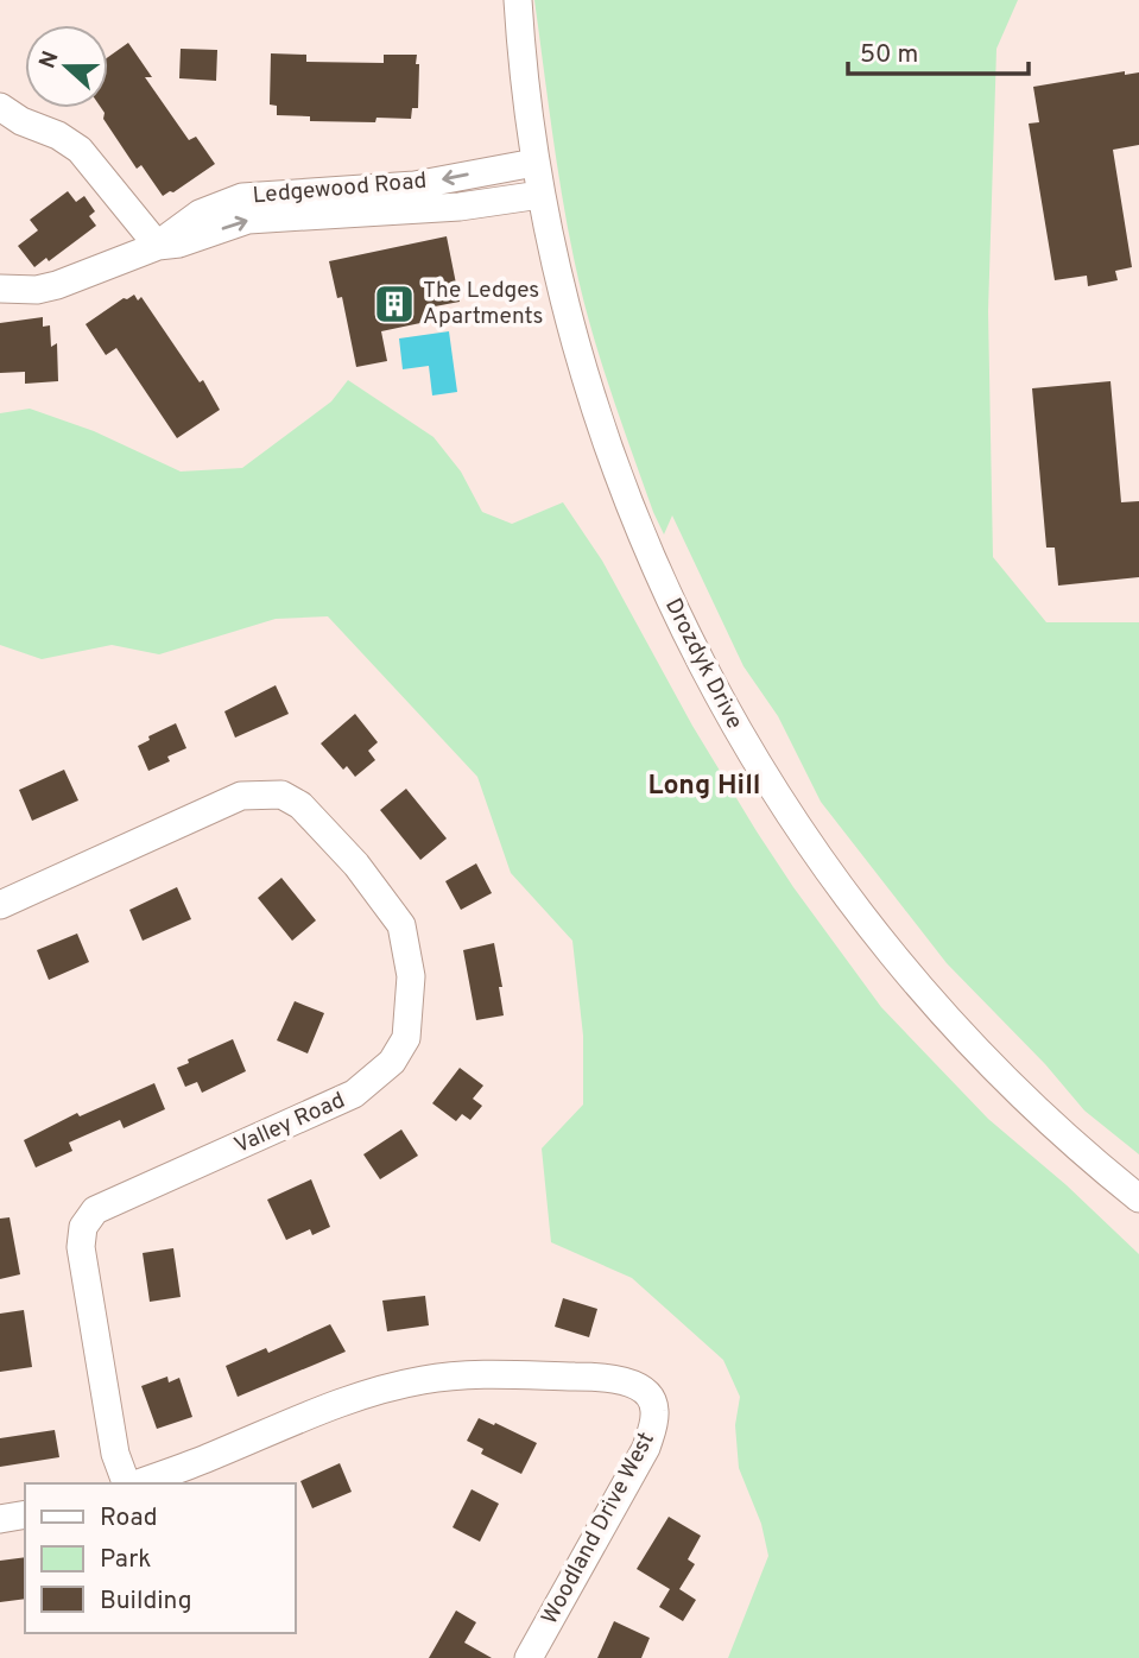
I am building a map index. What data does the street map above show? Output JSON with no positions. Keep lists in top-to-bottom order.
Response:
{
  "streets": {
    "street": [
      "Ledgewood Road",
      "Drozdyk Drive",
      "Valley Road",
      "Woodland Drive West"
    ]
  },
  "crossings": [
    ["Ledgewood Road", "Drozdyk Drive"]
  ],
  "districts": ["Long Hill"],
  "places": {
    "building": ["The Ledges Apartments"]
  },
  "legend": ["Road", "Park", "Building"],
  "scale_bar": "50 m",
  "north": "left"
}
